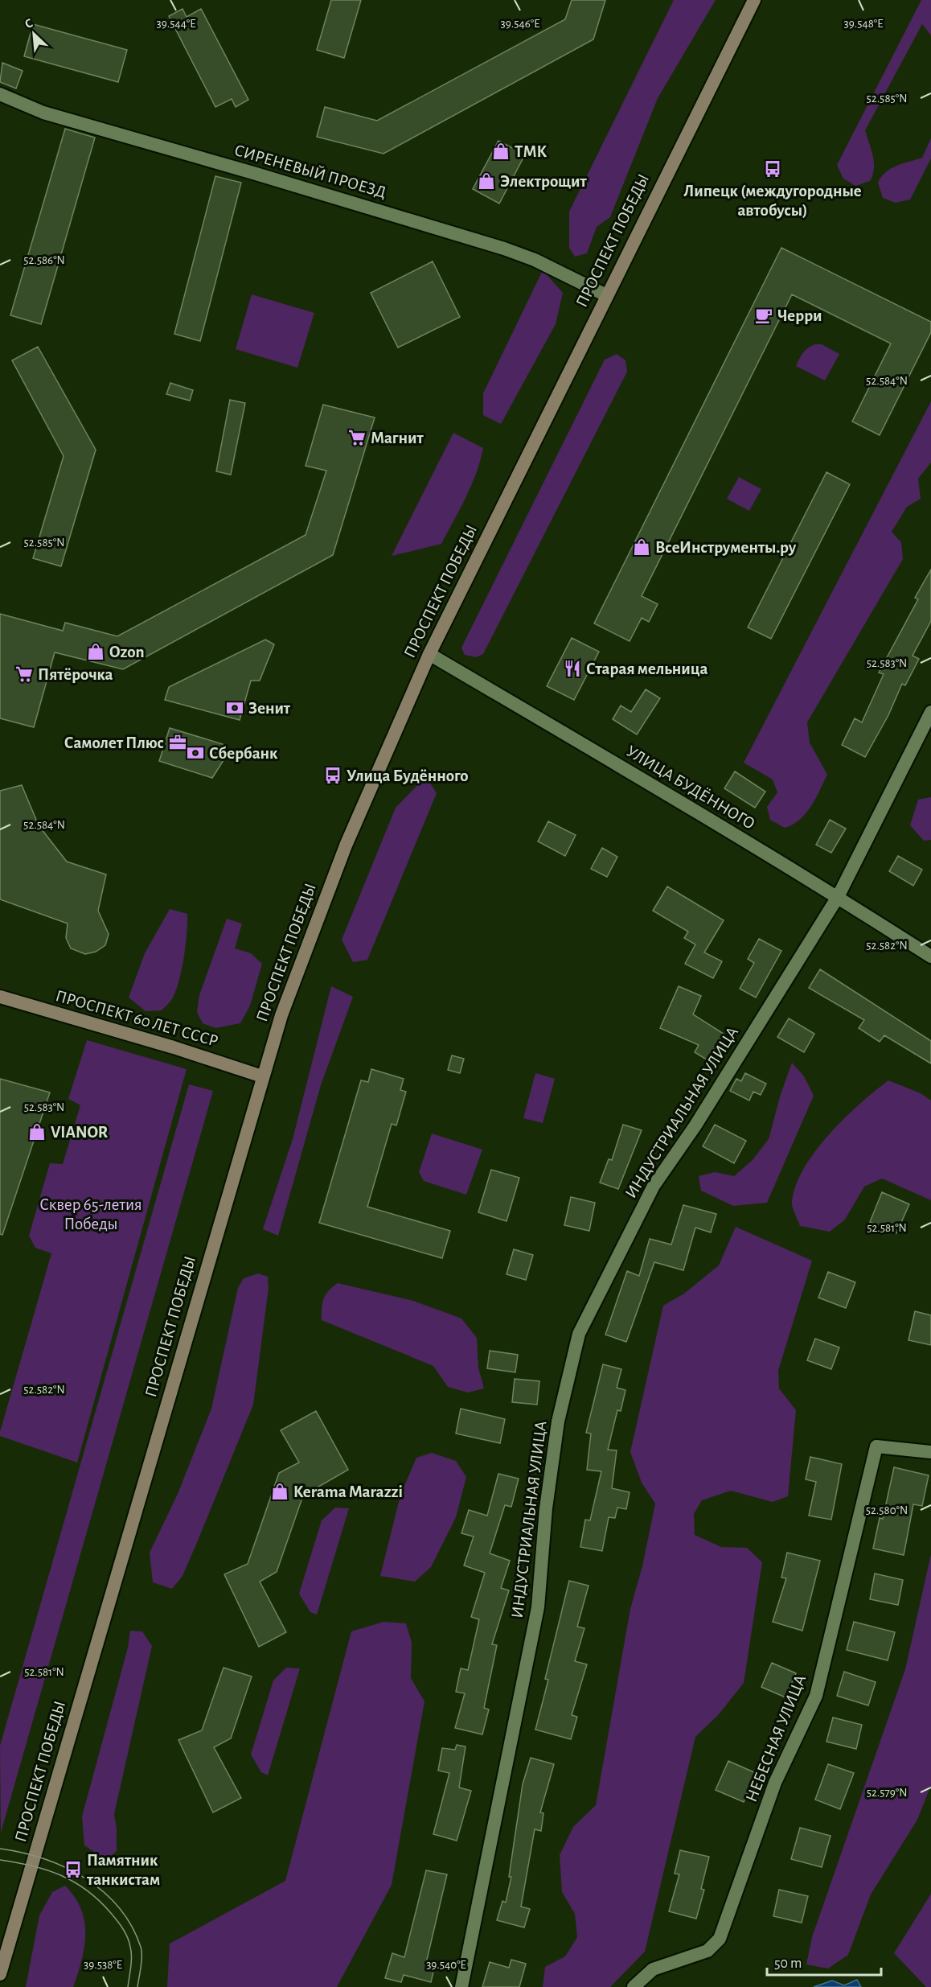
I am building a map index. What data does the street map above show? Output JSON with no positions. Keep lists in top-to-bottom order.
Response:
{
  "streets": {
    "main road": ["ПРОСПЕКТ ПОБЕДЫ", "ПРОСПЕКТ 60 ЛЕТ СССР"],
    "street": [
      "СИРЕНЕВЫЙ ПРОЕЗД",
      "УЛИЦА БУДЁННОГО",
      "ИНДУСТРИАЛЬНАЯ УЛИЦА",
      "НЕБЕСНАЯ УЛИЦА"
    ]
  },
  "crossings": [
    ["СИРЕНЕВЫЙ ПРОЕЗД", "ПРОСПЕКТ ПОБЕДЫ"],
    ["ПРОСПЕКТ ПОБЕДЫ", "УЛИЦА БУДЁННОГО"],
    ["ПРОСПЕКТ ПОБЕДЫ", "ПРОСПЕКТ 60 ЛЕТ СССР"],
    ["УЛИЦА БУДЁННОГО", "ИНДУСТРИАЛЬНАЯ УЛИЦА"]
  ],
  "parks": ["Сквер 65-летия Победы"],
  "places": {
    "shop": [
      "ТМК",
      "Электрощит",
      "ВсеИнструменты.ру",
      "Ozon",
      "VIANOR",
      "Kerama Marazzi"
    ],
    "bus stop": ["Липецк (междугородные автобусы)", "Улица Будённого", "Памятник танкистам"],
    "cafe": ["Черри"],
    "supermarket": ["Магнит", "Пятёрочка"],
    "restaurant": ["Старая мельница"],
    "bank": ["Зенит", "Сбербанк"],
    "office": ["Самолет Плюс"]
  },
  "scale_bar": "50 m",
  "north": "top left",
  "coordinates": [
    "39.544°E",
    "39.546°E",
    "39.548°E",
    "52.585°N",
    "52.586°N",
    "52.584°N",
    "52.583°N",
    "52.582°N",
    "52.581°N",
    "52.580°N",
    "52.579°N",
    "39.538°E",
    "39.540°E"
  ]
}
